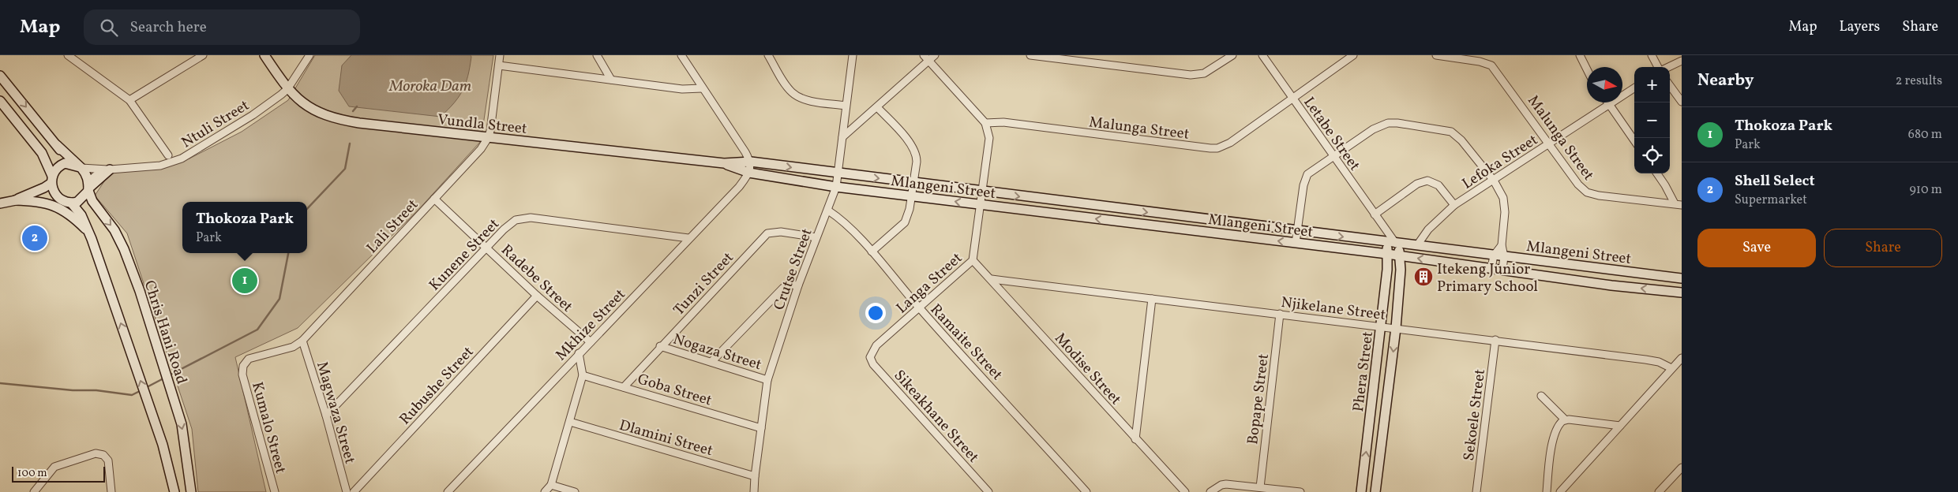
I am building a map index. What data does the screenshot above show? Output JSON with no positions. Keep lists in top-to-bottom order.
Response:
{
  "streets": {
    "street": [
      "Ntuli Street",
      "Vundla Street",
      "Malunga Street",
      "Letabe Street",
      "Lefoka Street",
      "Mlangeni Street",
      "Lali Street",
      "Kunene Street",
      "Crutse Street",
      "Radebe Street",
      "Langa Street",
      "Tunzi Street",
      "Njikelane Street",
      "Mkhize Street",
      "Chris Hani Road",
      "Ramaite Street",
      "Nogaza Street",
      "Modise Street",
      "Phera Street",
      "Rubushe Street",
      "Goba Street",
      "Bopape Street",
      "Magwaza Street",
      "Sekoele Street",
      "Sikeakhane Street",
      "Kumalo Street",
      "Dlamini Street"
    ]
  },
  "crossings": [
    ["Ntuli Street", "Vundla Street"],
    ["Ntuli Street", "Chris Hani Road"],
    ["Vundla Street", "Mlangeni Street"],
    ["Vundla Street", "Lali Street"],
    ["Vundla Street", "Crutse Street"],
    ["Vundla Street", "Mkhize Street"],
    ["Malunga Street", "Letabe Street"],
    ["Malunga Street", "Lefoka Street"],
    ["Malunga Street", "Langa Street"],
    ["Letabe Street", "Lefoka Street"],
    ["Letabe Street", "Mlangeni Street"],
    ["Letabe Street", "Phera Street"],
    ["Lefoka Street", "Mlangeni Street"],
    ["Mlangeni Street", "Crutse Street"],
    ["Mlangeni Street", "Langa Street"],
    ["Mlangeni Street", "Phera Street"],
    ["Lali Street", "Radebe Street"],
    ["Lali Street", "Magwaza Street"],
    ["Lali Street", "Kumalo Street"],
    ["Kunene Street", "Radebe Street"],
    ["Kunene Street", "Mkhize Street"],
    ["Kunene Street", "Magwaza Street"],
    ["Crutse Street", "Tunzi Street"],
    ["Crutse Street", "Ramaite Street"],
    ["Crutse Street", "Nogaza Street"],
    ["Crutse Street", "Goba Street"],
    ["Crutse Street", "Dlamini Street"],
    ["Radebe Street", "Mkhize Street"],
    ["Radebe Street", "Rubushe Street"],
    ["Langa Street", "Ramaite Street"],
    ["Langa Street", "Modise Street"],
    ["Langa Street", "Sikeakhane Street"],
    ["Tunzi Street", "Nogaza Street"],
    ["Tunzi Street", "Goba Street"],
    ["Njikelane Street", "Modise Street"],
    ["Njikelane Street", "Phera Street"],
    ["Njikelane Street", "Bopape Street"],
    ["Njikelane Street", "Sekoele Street"]
  ],
  "water": ["Moroka Dam"],
  "places": {
    "building": ["Itekeng Junior Primary School"]
  },
  "scale_bar": "100 m",
  "north": "right",
  "page": {
    "header": "Map",
    "search": "Search here",
    "nav": ["Map", "Layers", "Share"],
    "heading": ["Nearby", "2 results"],
    "map_buttons": ["+", "−"],
    "list": [
      {
        "mark": "1",
        "name": "Thokoza Park",
        "note": "Park",
        "value": "680 m"
      },
      {
        "mark": "2",
        "name": "Shell Select",
        "note": "Supermarket",
        "value": "910 m"
      }
    ],
    "popup": ["Thokoza Park", "Park"],
    "buttons": ["Save", "Share"],
    "pins": ["2", "1"],
    "scale": "100 m"
  }
}
